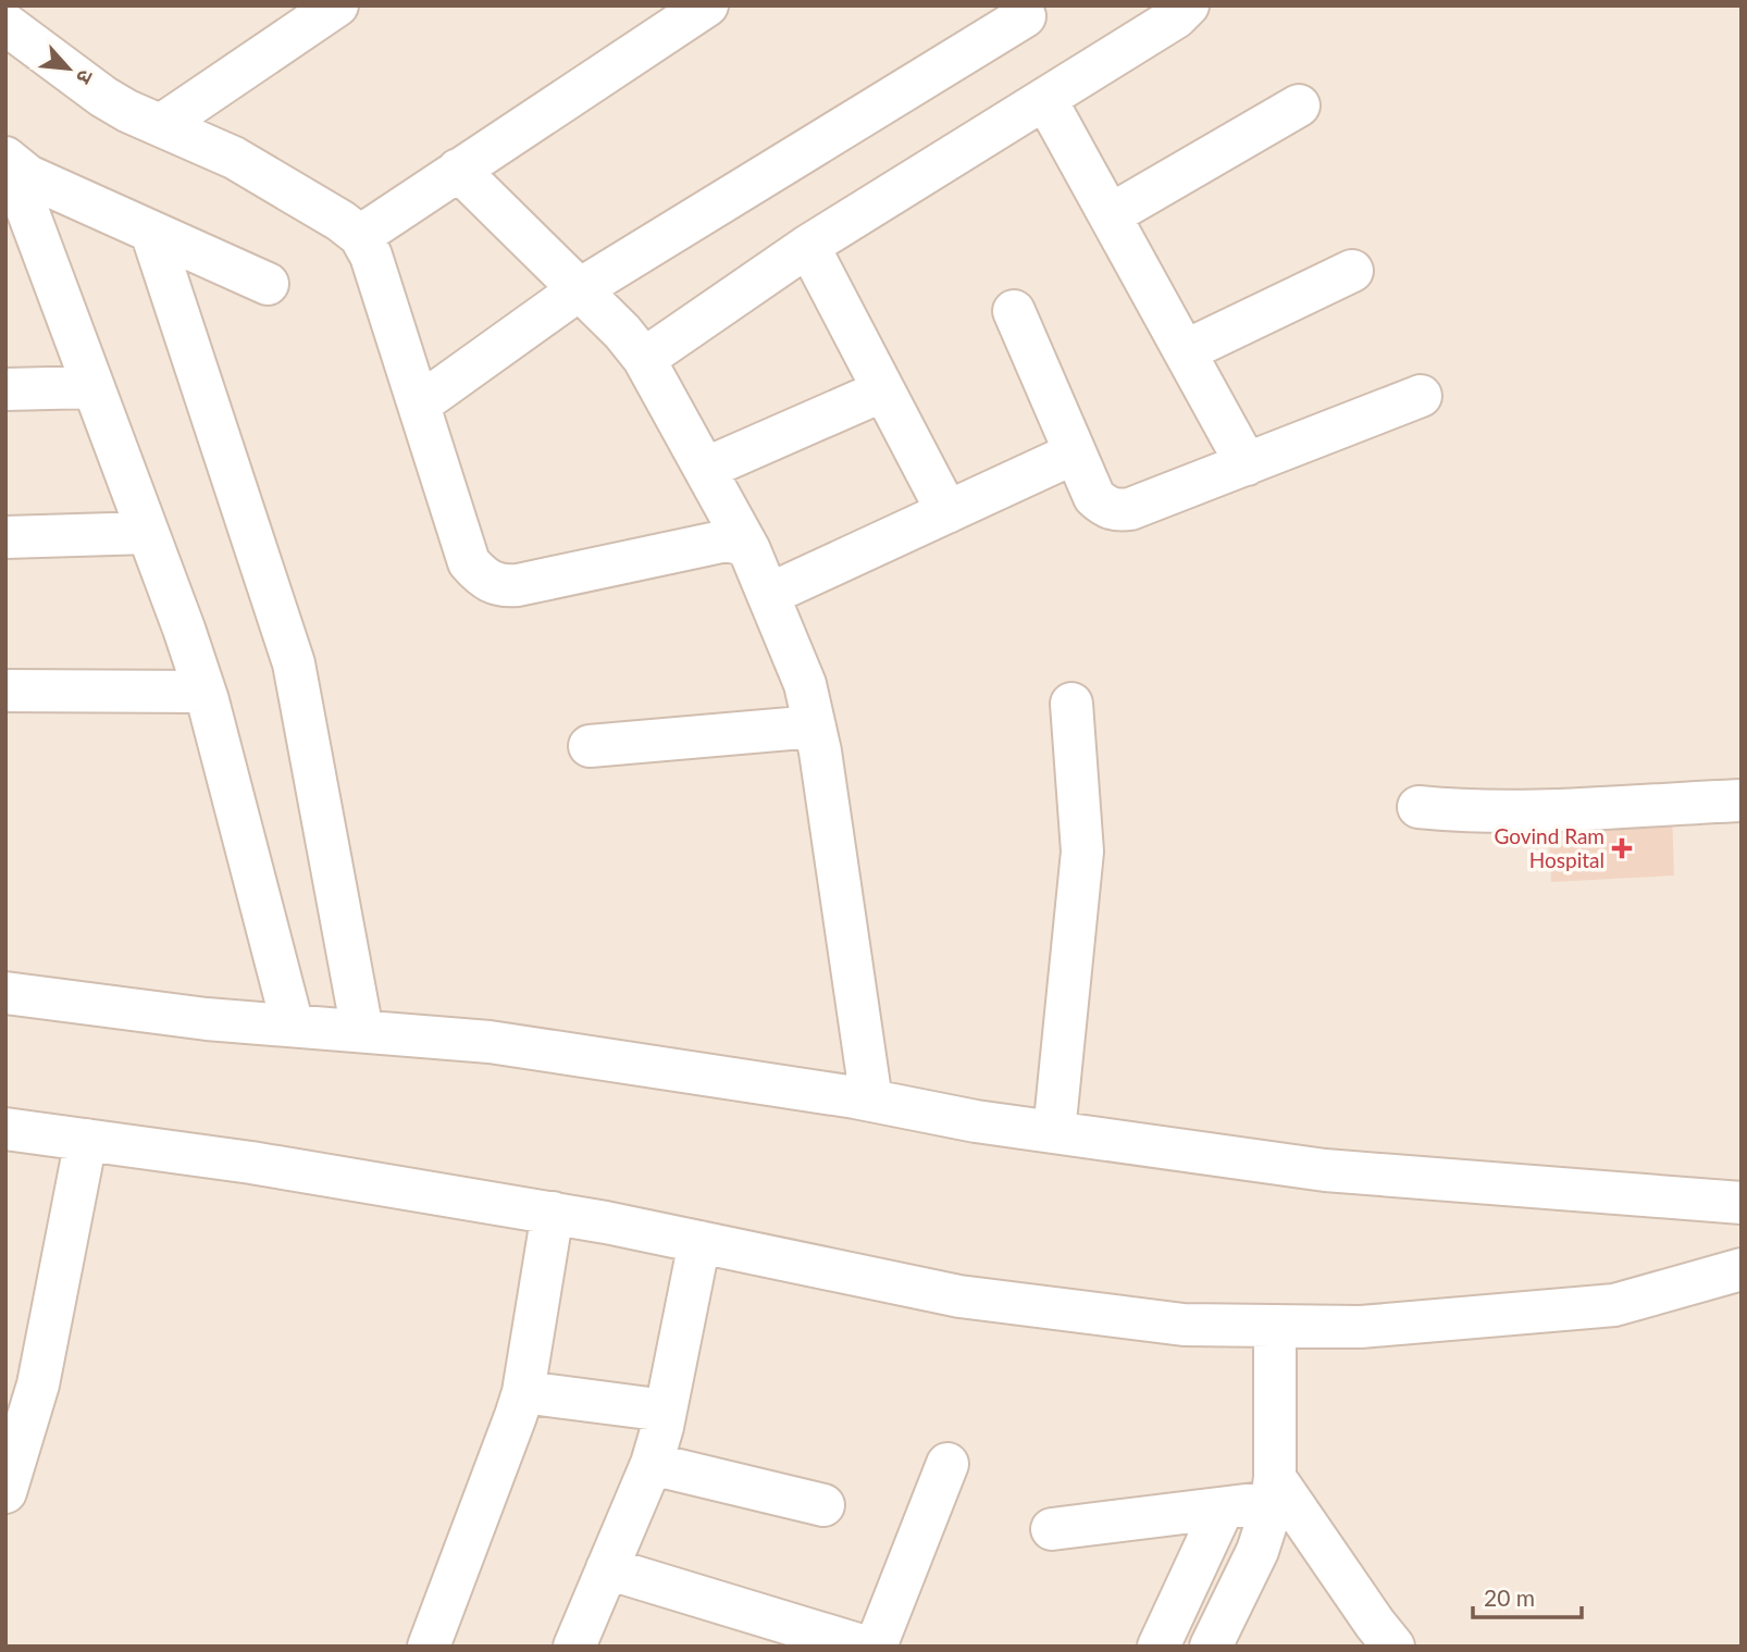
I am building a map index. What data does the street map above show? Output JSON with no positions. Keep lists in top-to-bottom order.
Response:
{
  "places": {
    "health": ["Govind Ram Hospital"]
  },
  "scale_bar": "20 m",
  "north": "bottom right"
}
